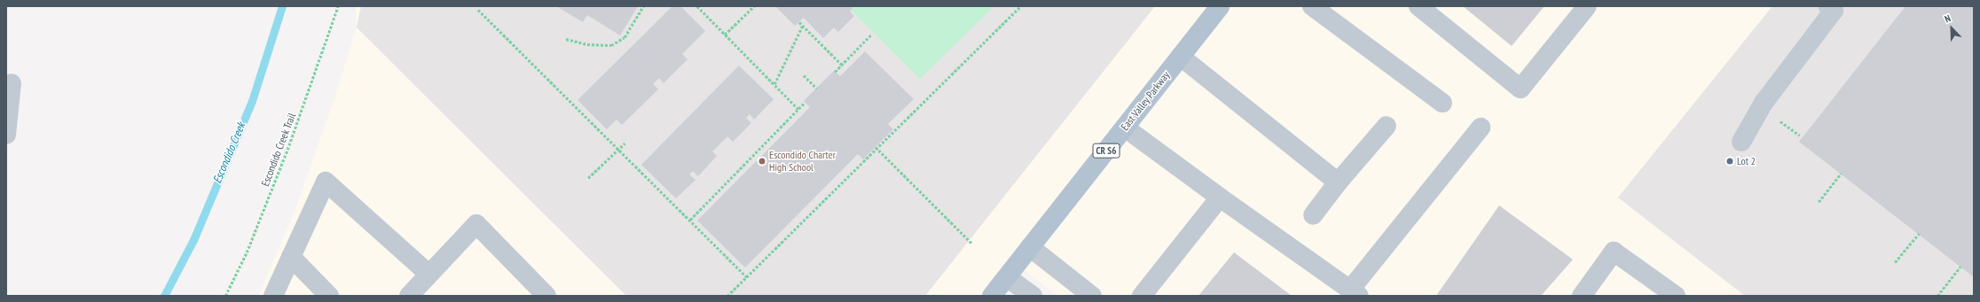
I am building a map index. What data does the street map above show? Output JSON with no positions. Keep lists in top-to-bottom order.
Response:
{
  "streets": {
    "main road": ["East Valley Parkway", "CR S6"],
    "path": ["Escondido Creek Trail"]
  },
  "water": ["Escondido Creek"],
  "places": ["Escondido Charter High School", "Lot 2"],
  "north": "top left"
}
